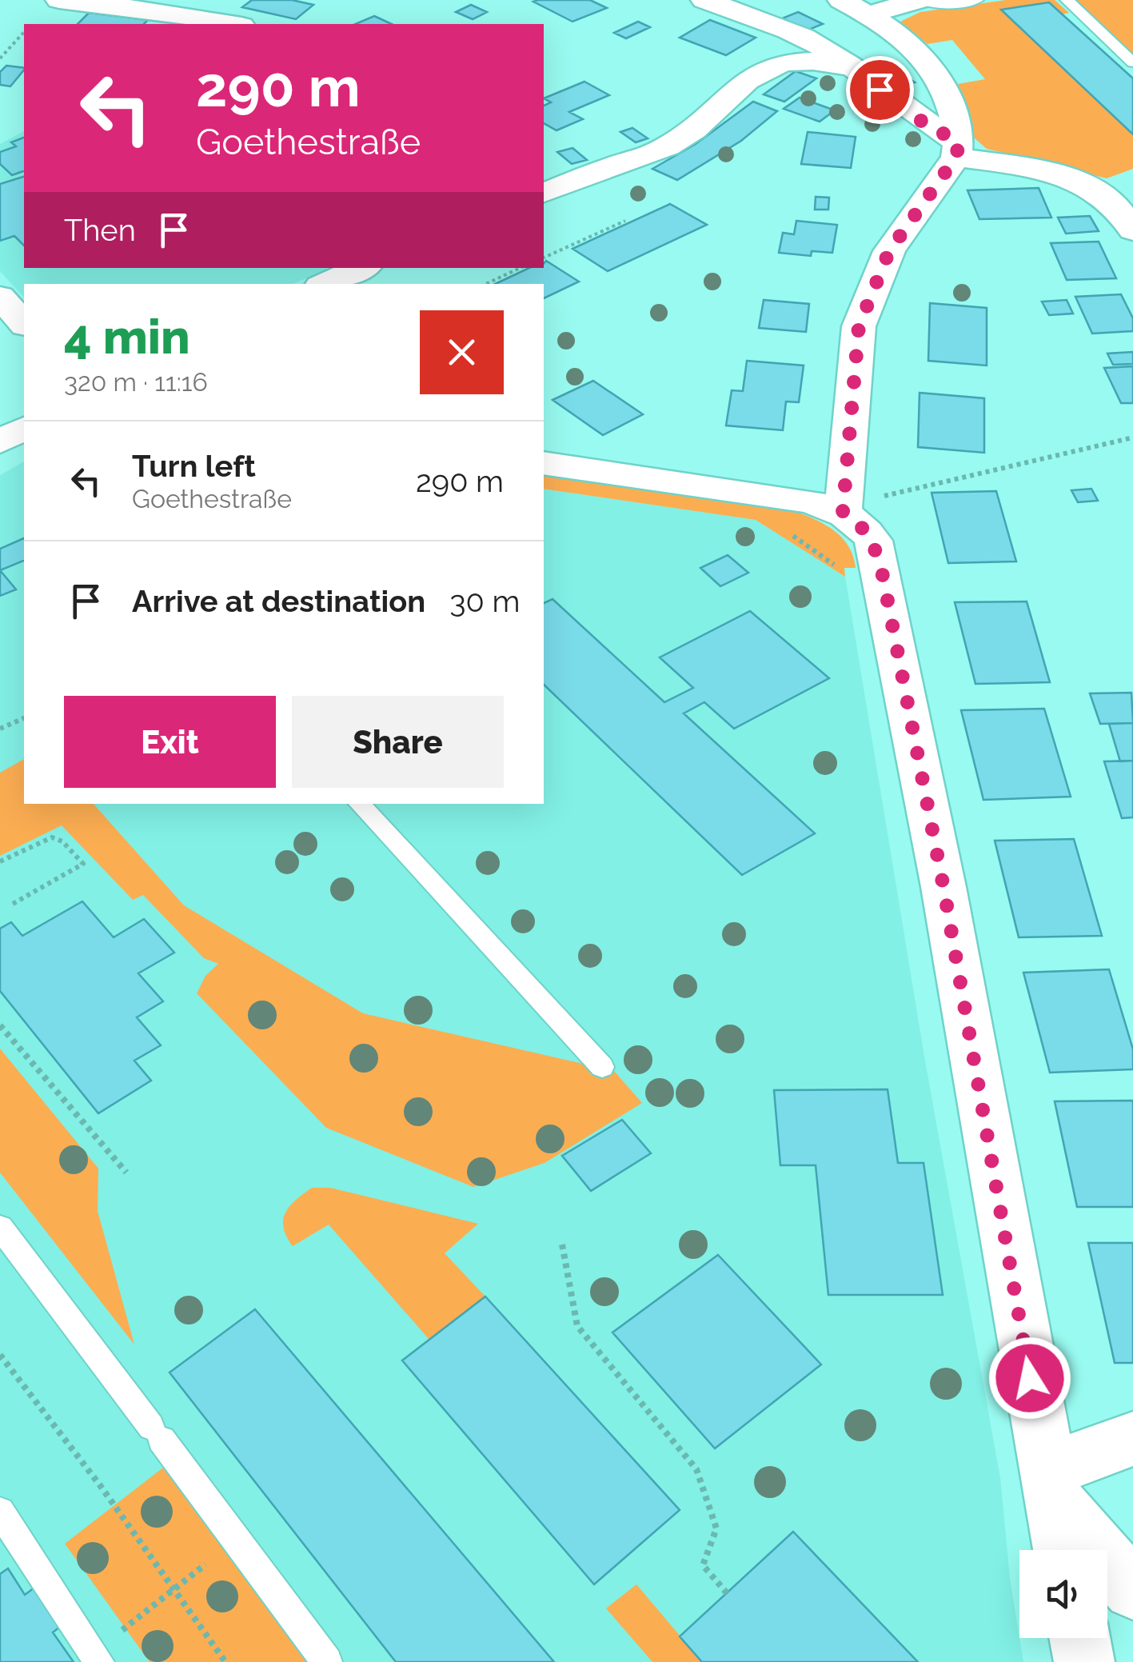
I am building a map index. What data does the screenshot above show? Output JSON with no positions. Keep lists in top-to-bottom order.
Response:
{
  "page": {
    "turn": ["290 m", "Goethestraße"],
    "then": "Then",
    "heading": ["4 min", "320 m · 11:16"],
    "list": [
      {
        "name": "Turn left",
        "note": "Goethestraße",
        "value": "290 m"
      },
      {
        "name": "Arrive at destination",
        "value": "30 m"
      }
    ],
    "buttons": ["Exit", "Share"]
  }
}
